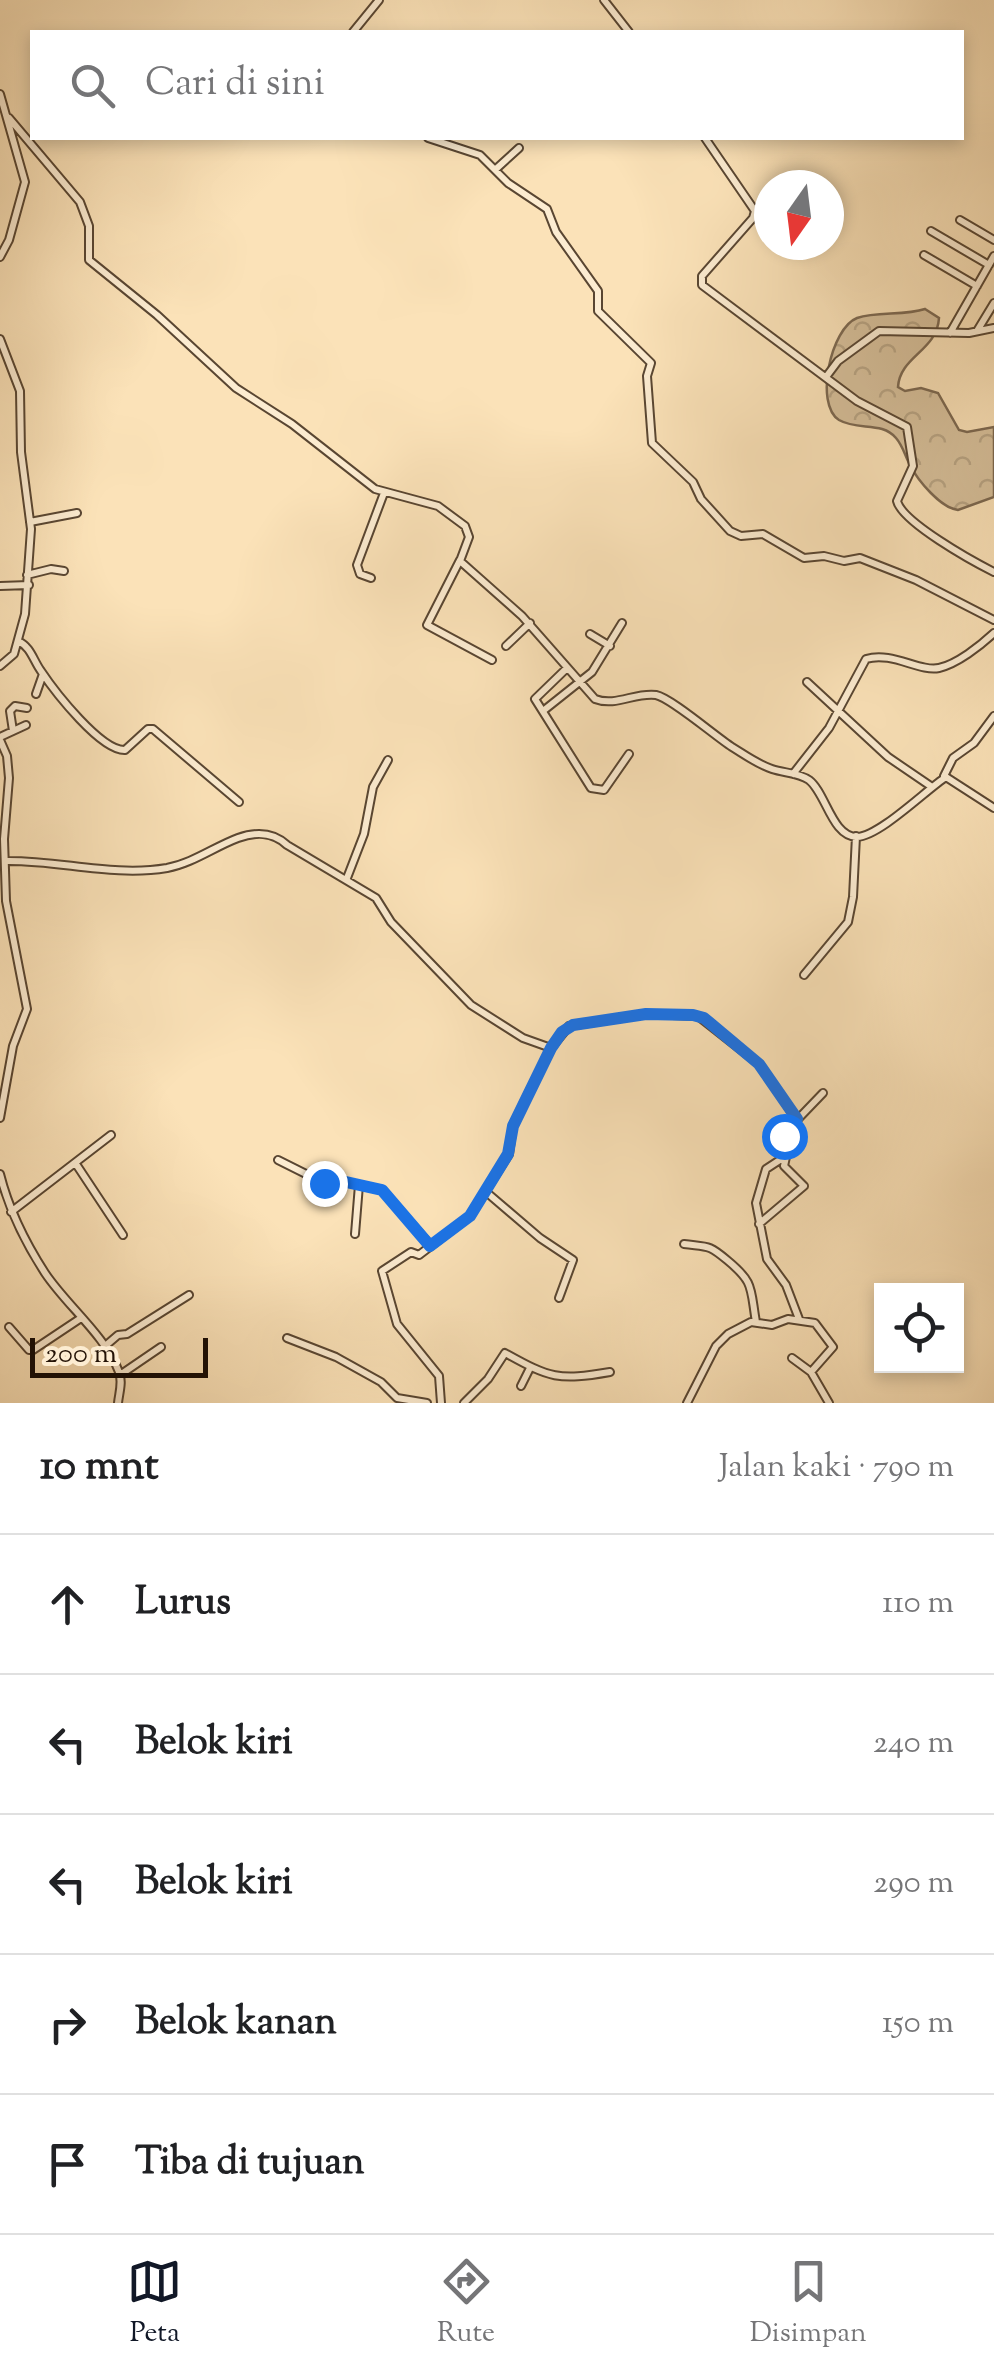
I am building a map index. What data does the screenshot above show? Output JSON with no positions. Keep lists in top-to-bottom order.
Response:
{
  "scale_bar": "200 m",
  "north": "bottom",
  "page": {
    "search": "Cari di sini",
    "scale": "200 m",
    "heading": ["10 mnt", "Jalan kaki · 790 m"],
    "list": [
      ["Lurus", "110 m"],
      ["Belok kiri", "240 m"],
      ["Belok kiri", "290 m"],
      ["Belok kanan", "150 m"],
      "Tiba di tujuan"
    ],
    "nav": ["Peta", "Rute", "Disimpan"]
  }
}
